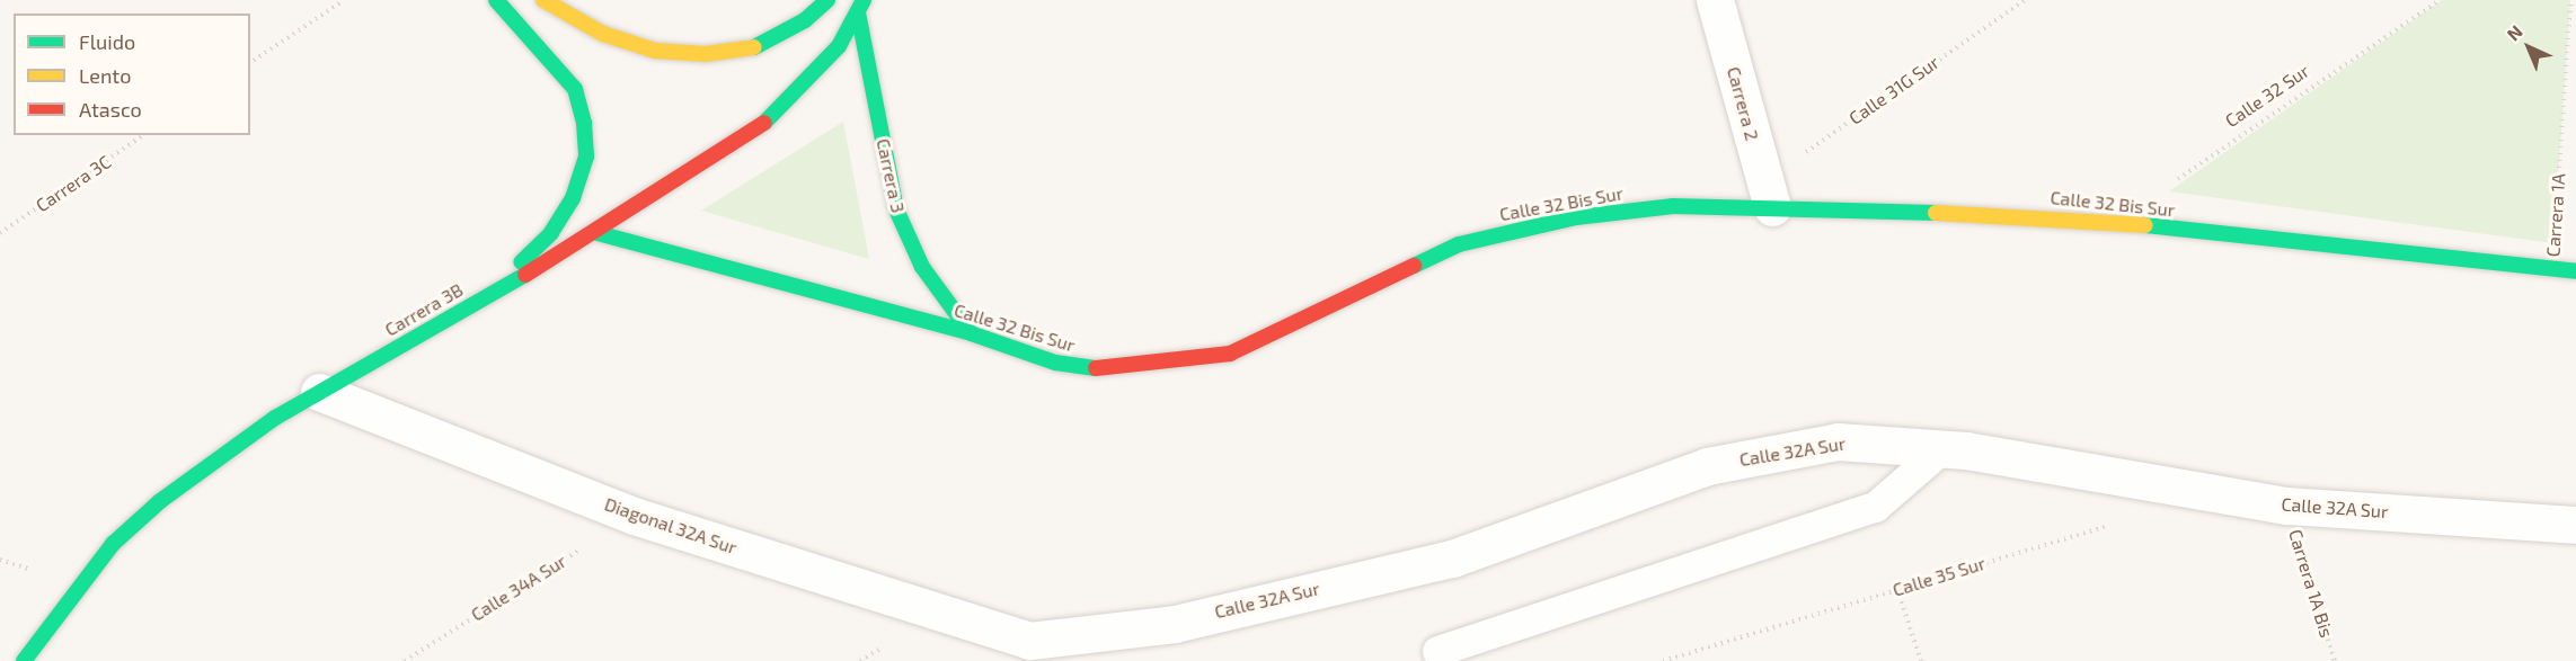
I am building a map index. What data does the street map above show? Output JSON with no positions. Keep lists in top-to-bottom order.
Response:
{
  "streets": {
    "street": [
      "Carrera 2",
      "Carrera 3",
      "Calle 32 Bis Sur",
      "Carrera 3B",
      "Calle 32A Sur",
      "Diagonal 32A Sur"
    ],
    "path": [
      "Calle 31G Sur",
      "Calle 32 Sur",
      "Carrera 3C",
      "Carrera 1A",
      "Calle 35 Sur",
      "Carrera 1A Bis",
      "Calle 34A Sur"
    ]
  },
  "crossings": [
    ["Calle 31G Sur", "Carrera 2"],
    ["Calle 31G Sur", "Calle 32 Bis Sur"],
    ["Calle 32 Sur", "Calle 32 Bis Sur"],
    ["Carrera 2", "Calle 32 Bis Sur"],
    ["Carrera 3", "Calle 32 Bis Sur"],
    ["Carrera 3", "Carrera 3B"],
    ["Calle 32 Bis Sur", "Carrera 1A"],
    ["Calle 32 Bis Sur", "Carrera 3B"],
    ["Carrera 3B", "Diagonal 32A Sur"],
    ["Calle 32A Sur", "Diagonal 32A Sur"],
    ["Calle 32A Sur", "Carrera 1A Bis"],
    ["Diagonal 32A Sur", "Calle 34A Sur"]
  ],
  "legend": ["Fluido", "Lento", "Atasco"],
  "north": "top left"
}
